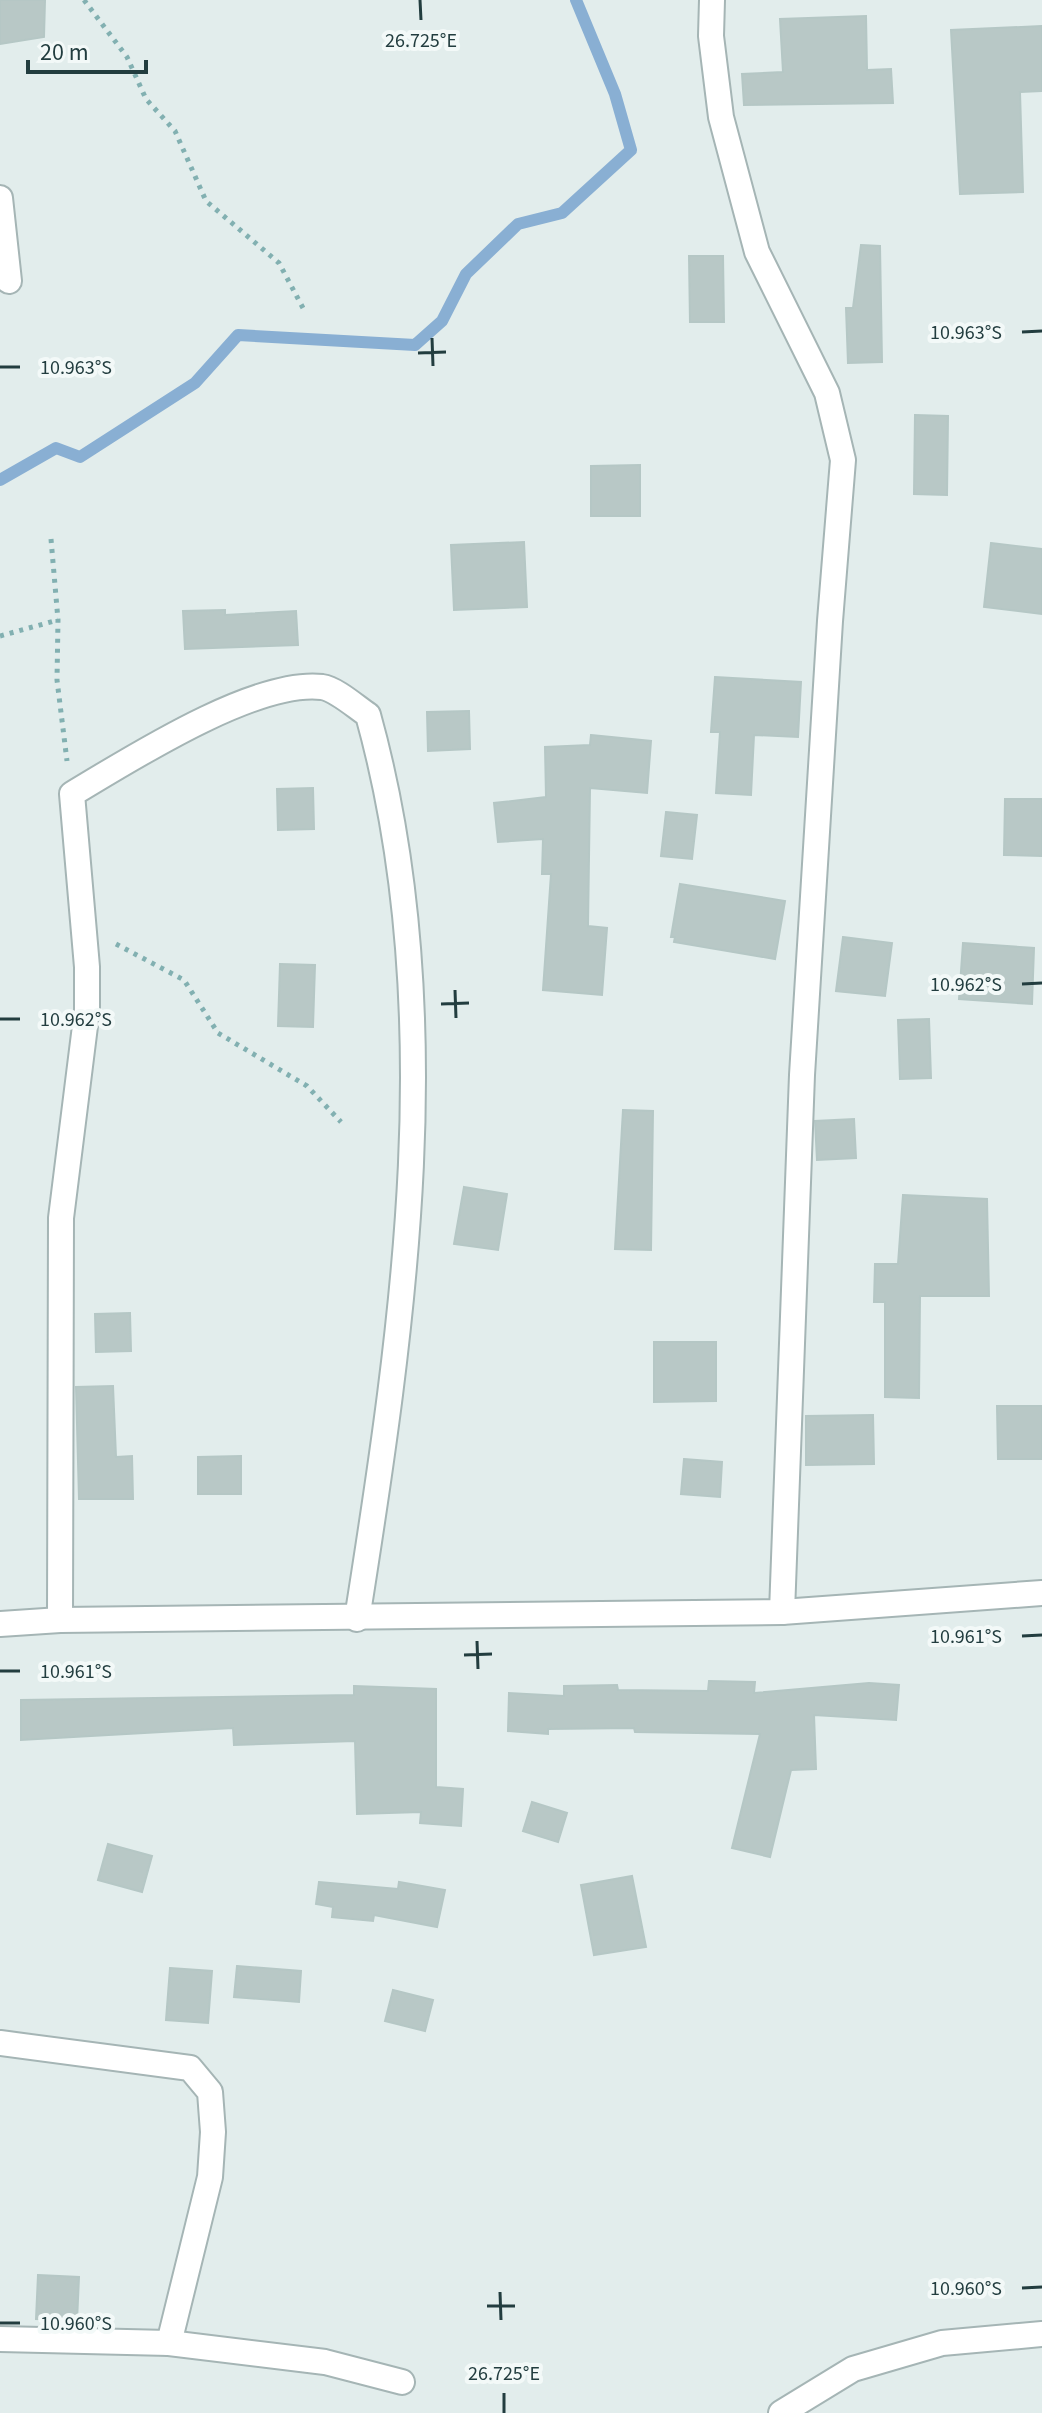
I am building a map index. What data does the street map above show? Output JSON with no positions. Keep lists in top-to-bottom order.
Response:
{
  "scale_bar": "20 m",
  "coordinates": [
    "26.725°E",
    "10.963°S",
    "10.962°S",
    "10.961°S",
    "10.960°S"
  ]
}
